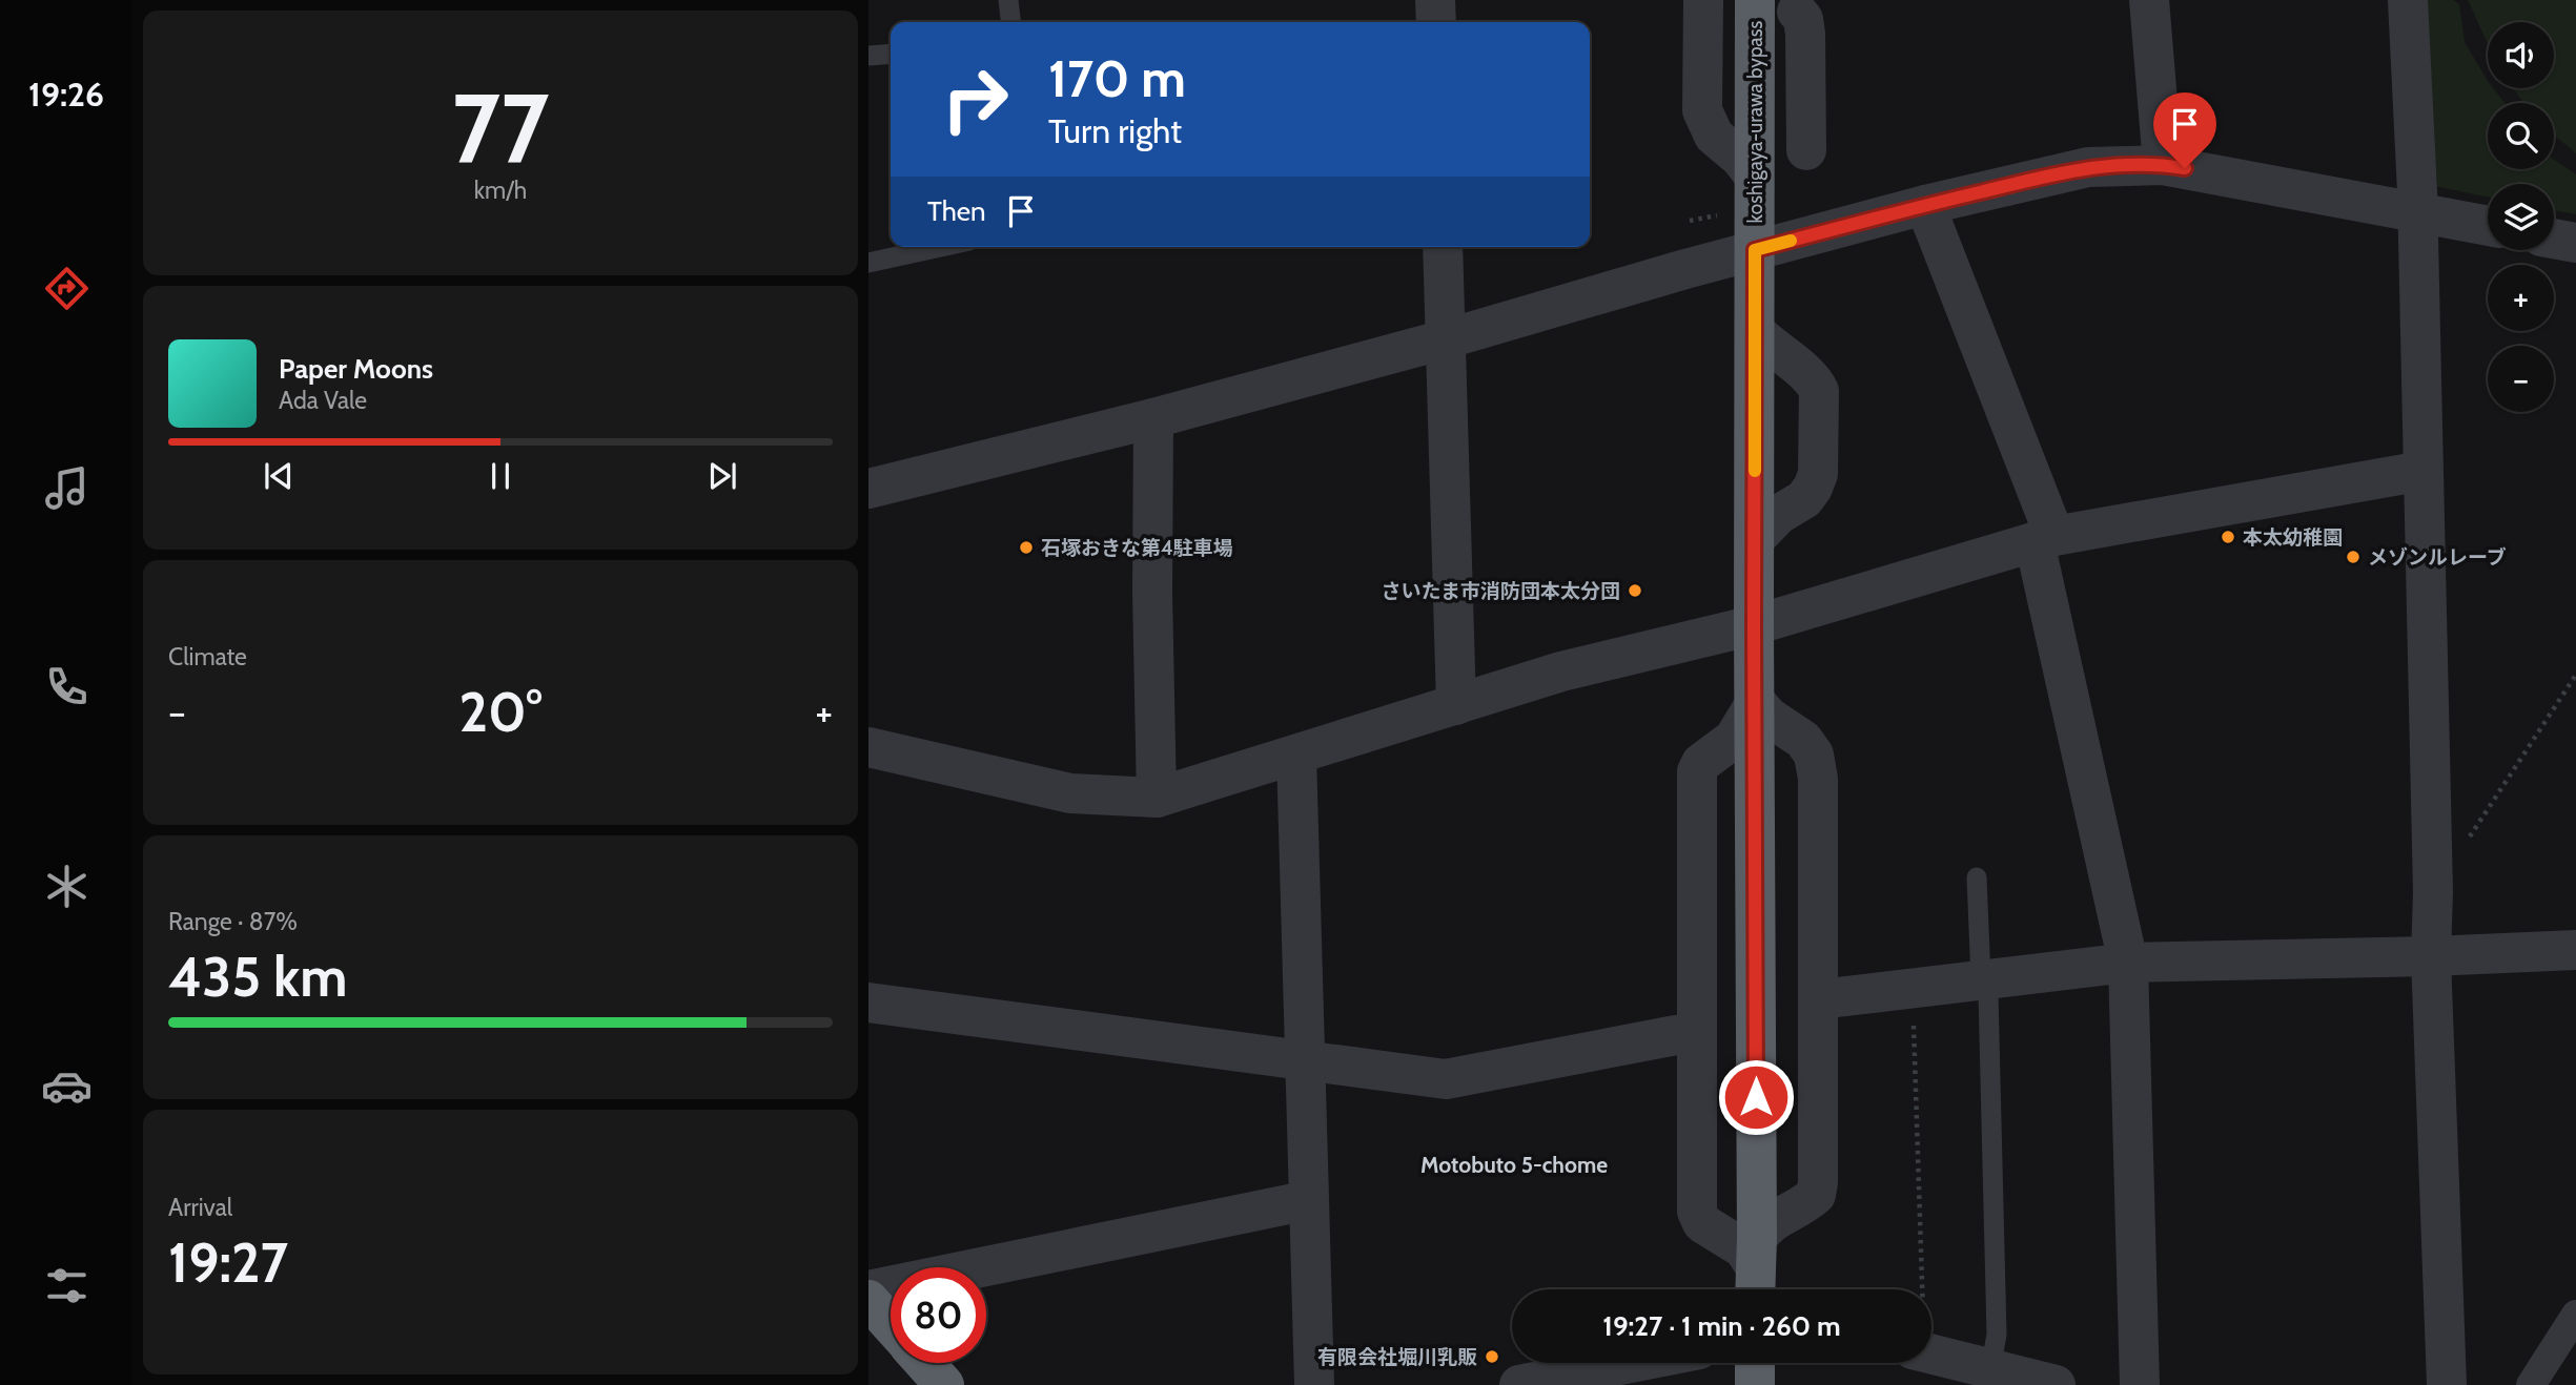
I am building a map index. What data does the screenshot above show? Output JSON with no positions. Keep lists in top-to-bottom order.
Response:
{
  "streets": {
    "highway": ["koshigaya-urawa bypass"]
  },
  "districts": ["Motobuto 5-chome"],
  "places": [
    "本太幼稚園",
    "石塚おきな第4駐車場",
    "メゾンルレーブ",
    "さいたま市消防団本太分団",
    "有限会社堀川乳販"
  ],
  "page": {
    "tabs": "19:26",
    "tile": [
      ["77", "km/h"],
      "Climate",
      ["Range · 87%", "435 km"],
      ["Arrival", "19:27"]
    ],
    "map_buttons": ["+", "−"],
    "turn": ["170 m", "Turn right"],
    "then": "Then",
    "song": ["Paper Moons", "Ada Vale"],
    "heat": ["−", "20°", "+"],
    "limit": "80",
    "trip": "19:27 · 1 min · 260 m"
  }
}
